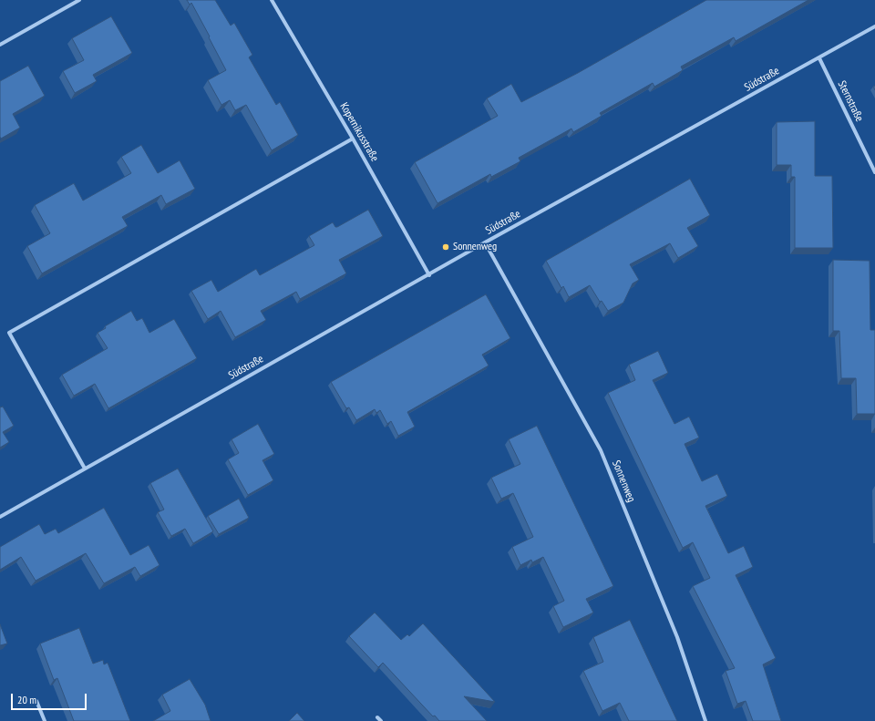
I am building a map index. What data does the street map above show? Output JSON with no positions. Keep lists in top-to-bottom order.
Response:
{
  "streets": {
    "street": [
      "Südstraße",
      "Sternstraße",
      "Kopernikusstraße",
      "Sonnenweg"
    ]
  },
  "crossings": [
    ["Südstraße", "Sternstraße"],
    ["Südstraße", "Kopernikusstraße"],
    ["Südstraße", "Sonnenweg"]
  ],
  "places": ["Sonnenweg"],
  "scale_bar": "20 m"
}
